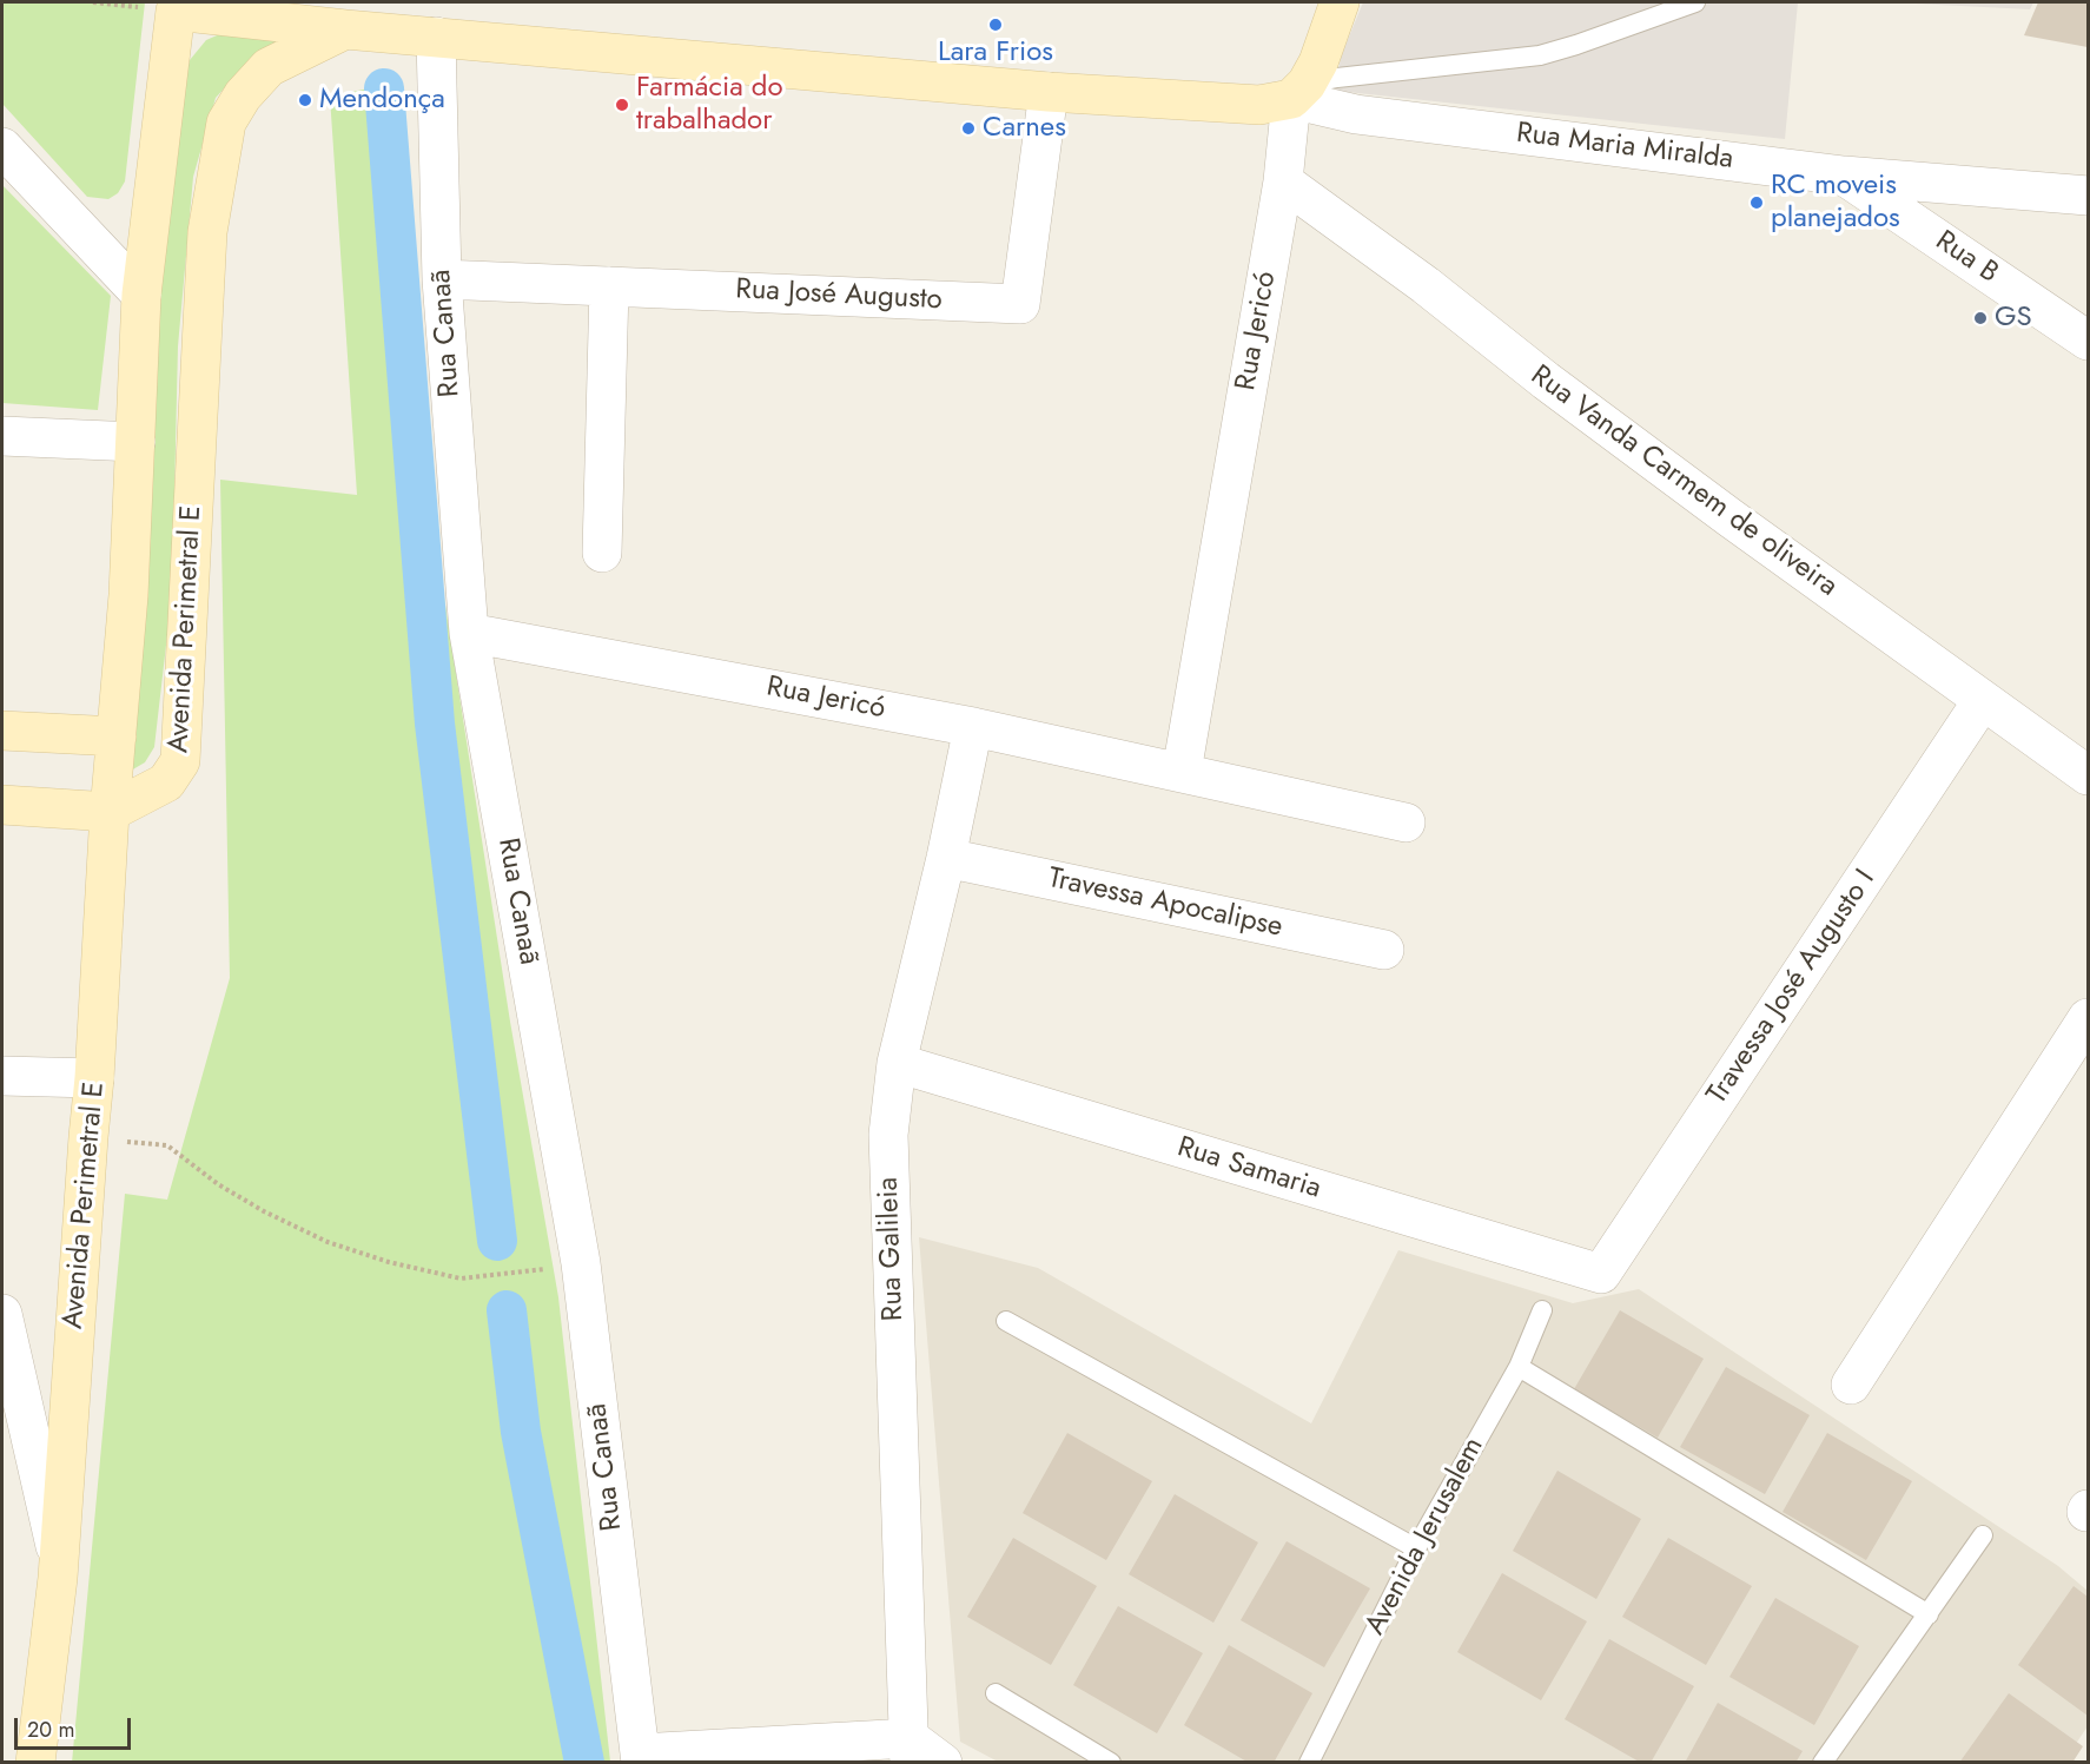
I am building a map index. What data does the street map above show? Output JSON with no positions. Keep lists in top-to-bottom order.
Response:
{
  "streets": {
    "street": [
      "Rua Maria Miralda",
      "Rua B",
      "Rua José Augusto",
      "Rua Jericó",
      "Rua Canaã",
      "Rua Vanda Carmem de oliveira",
      "Avenida Perimetral E",
      "Travessa Apocalipse",
      "Travessa José Augusto I",
      "Rua Samaria",
      "Rua Galileia"
    ],
    "lane": ["Avenida Jerusalem"]
  },
  "crossings": [
    ["Rua Maria Miralda", "Rua B"],
    ["Rua Maria Miralda", "Rua Jericó"],
    ["Rua José Augusto", "Rua Canaã"],
    ["Rua Jericó", "Rua Canaã"],
    ["Rua Jericó", "Rua Vanda Carmem de oliveira"],
    ["Rua Jericó", "Rua Galileia"],
    ["Rua Vanda Carmem de oliveira", "Travessa José Augusto I"],
    ["Travessa Apocalipse", "Rua Galileia"],
    ["Travessa José Augusto I", "Rua Samaria"],
    ["Rua Samaria", "Rua Galileia"]
  ],
  "places": [
    "Lara Frios",
    "Mendonça",
    "Farmácia do trabalhador",
    "Carnes",
    "RC moveis planejados",
    "GS"
  ],
  "scale_bar": "20 m"
}
